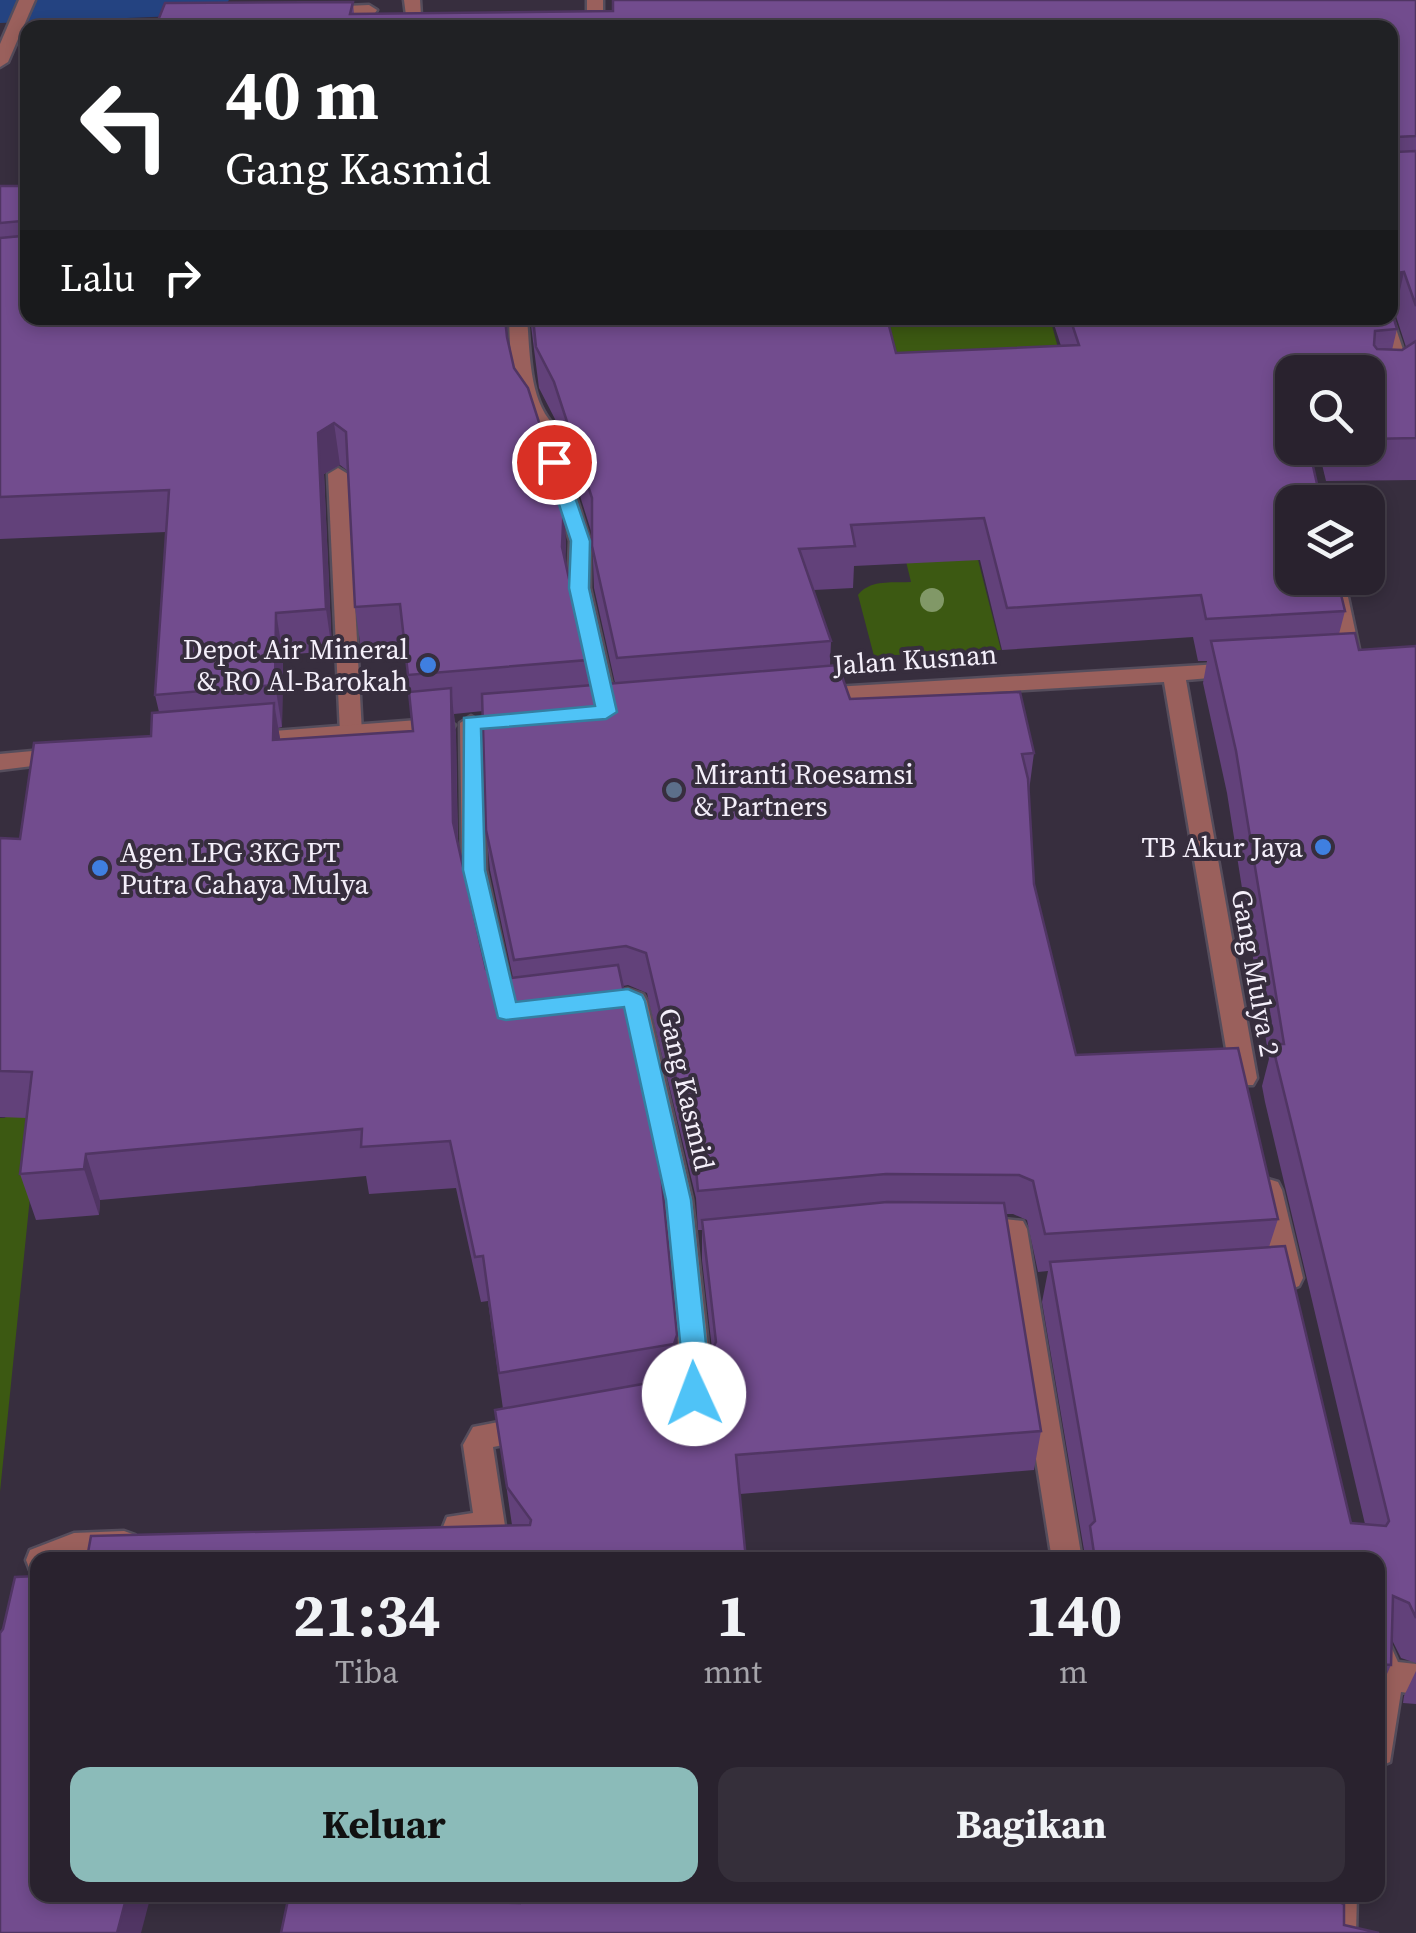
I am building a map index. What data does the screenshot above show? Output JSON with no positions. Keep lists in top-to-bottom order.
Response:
{
  "streets": {
    "street": ["Jalan Kusnan", "Gang Mulya 2", "Gang Kasmid"]
  },
  "crossings": [
    ["Jalan Kusnan", "Gang Mulya 2"]
  ],
  "places": [
    "Depot Air Mineral & RO Al-Barokah",
    "Miranti Roesamsi & Partners",
    "TB Akur Jaya",
    "Agen LPG 3KG PT Putra Cahaya Mulya"
  ],
  "page": {
    "turn": ["40 m", "Gang Kasmid"],
    "then": "Lalu",
    "eta": [
      "21:34",
      "Tiba",
      "1",
      "mnt",
      "140",
      "m"
    ],
    "buttons": ["Keluar", "Bagikan"]
  }
}
